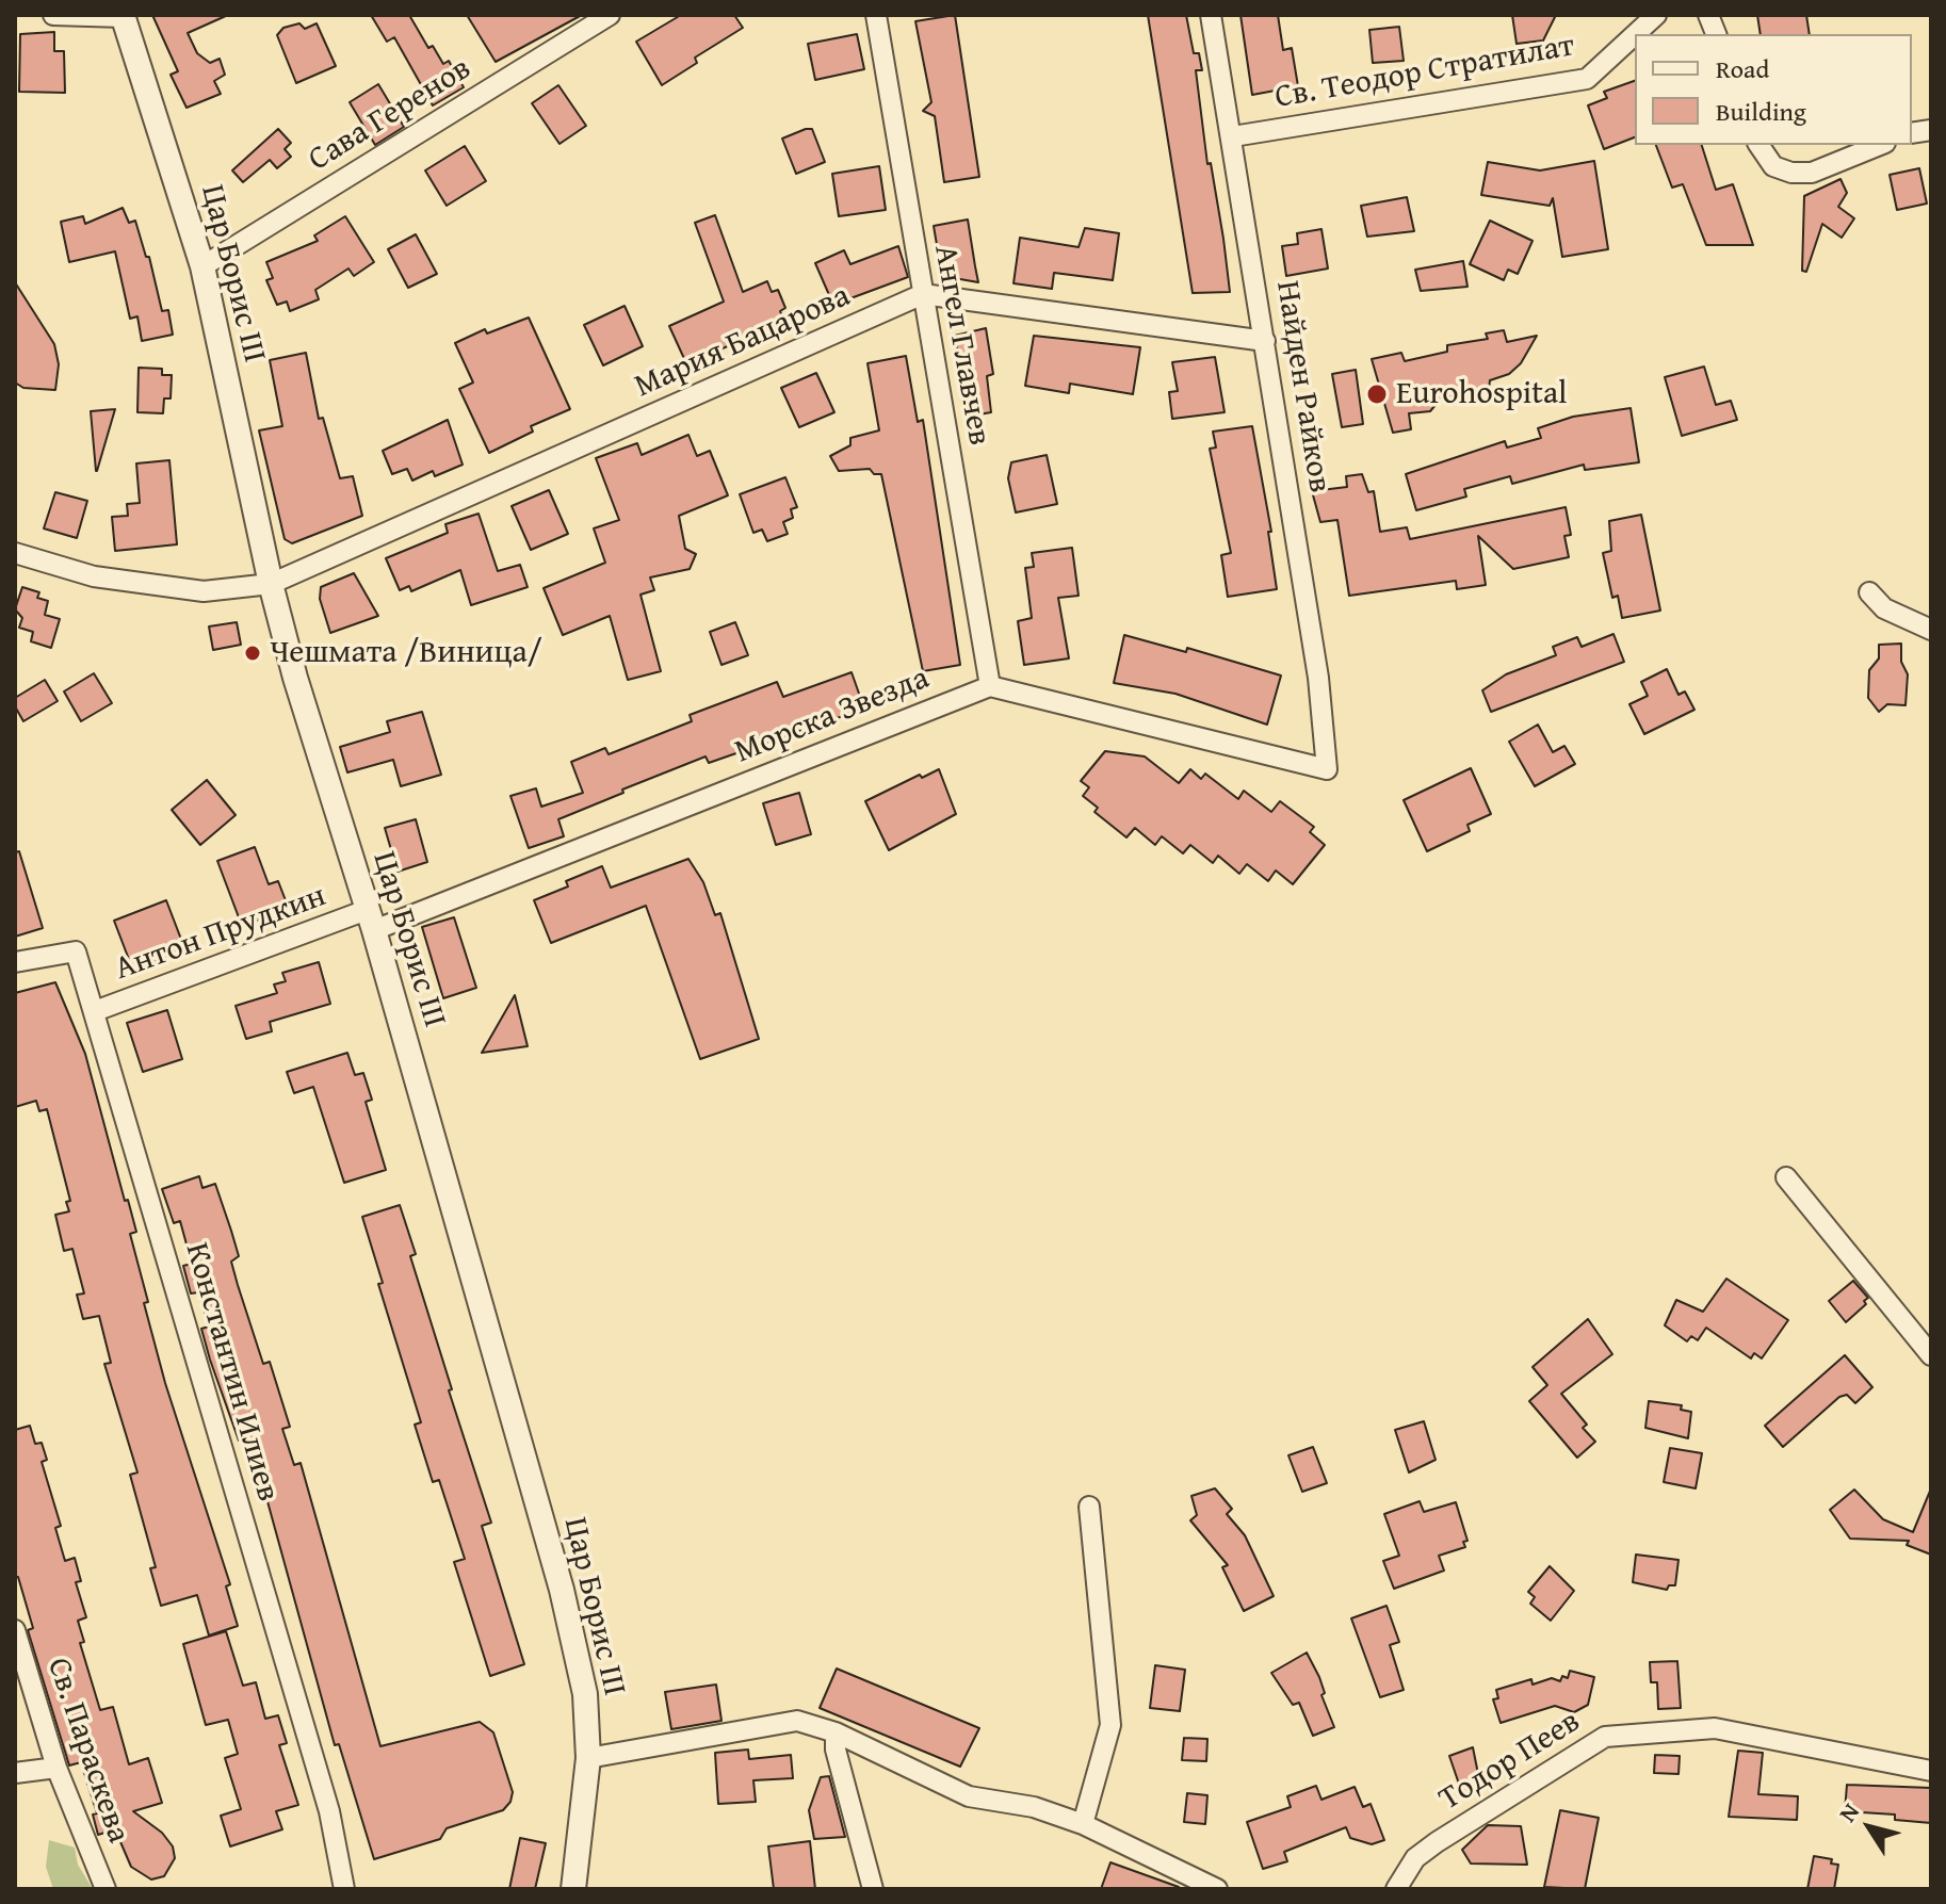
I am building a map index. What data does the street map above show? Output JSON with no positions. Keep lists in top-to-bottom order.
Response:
{
  "streets": {
    "street": [
      "Св. Теодор Стратилат",
      "Сава Геренов",
      "Цар Борис III",
      "Мария Бацарова",
      "Ангел Главчев",
      "Найден Райков",
      "Морска Звезда",
      "Антон Прудкин",
      "Константин Илиев",
      "Св. Параскева",
      "Тодор Пеев"
    ]
  },
  "crossings": [
    ["Св. Теодор Стратилат", "Найден Райков"],
    ["Сава Геренов", "Цар Борис III"],
    ["Цар Борис III", "Мария Бацарова"],
    ["Цар Борис III", "Морска Звезда"],
    ["Цар Борис III", "Антон Прудкин"],
    ["Мария Бацарова", "Ангел Главчев"],
    ["Ангел Главчев", "Найден Райков"],
    ["Ангел Главчев", "Морска Звезда"],
    ["Найден Райков", "Морска Звезда"],
    ["Морска Звезда", "Антон Прудкин"],
    ["Антон Прудкин", "Константин Илиев"]
  ],
  "places": ["Eurohospital", "Чешмата /Виница/"],
  "legend": ["Road", "Building"],
  "north": "top left"
}
